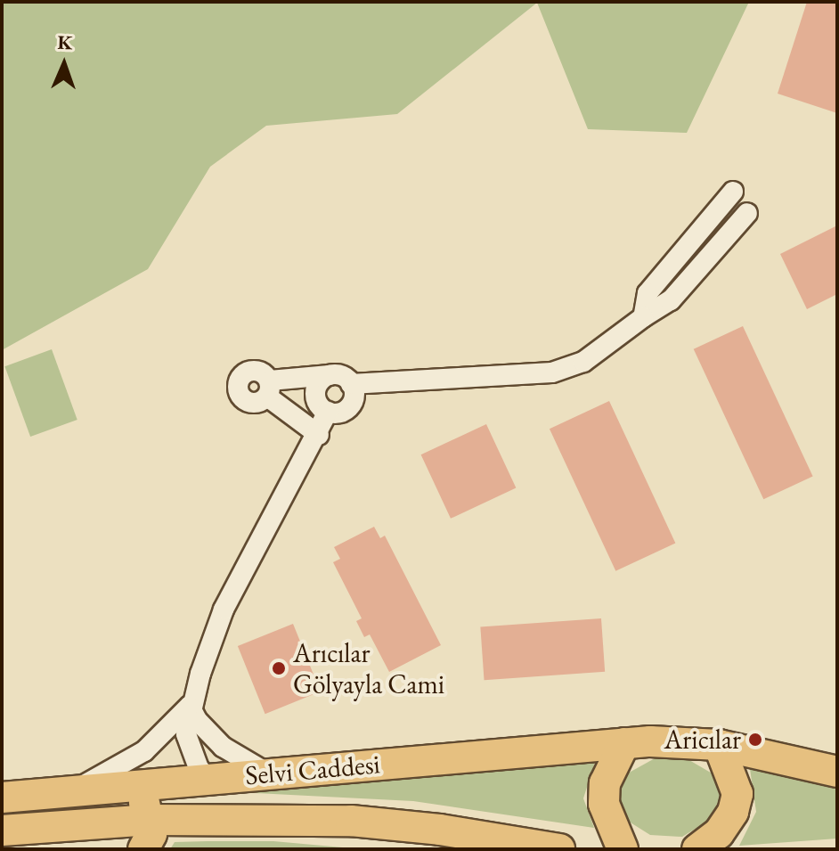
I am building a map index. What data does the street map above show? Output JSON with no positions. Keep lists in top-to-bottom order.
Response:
{
  "streets": {
    "main road": ["Selvi Caddesi"]
  },
  "places": ["Arıcılar Gölyayla Cami", "Aricılar"],
  "north": "top"
}
